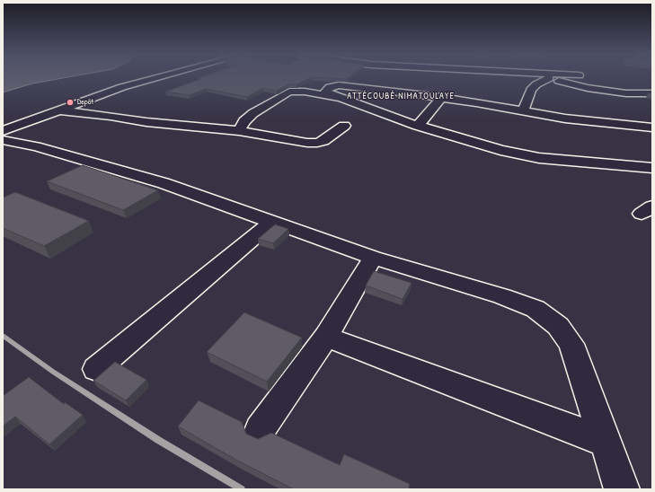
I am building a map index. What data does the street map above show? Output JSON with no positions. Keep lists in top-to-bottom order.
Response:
{
  "districts": ["ATTÉCOUBÉ NIMATOULAYE"],
  "places": ["Depôt"]
}
